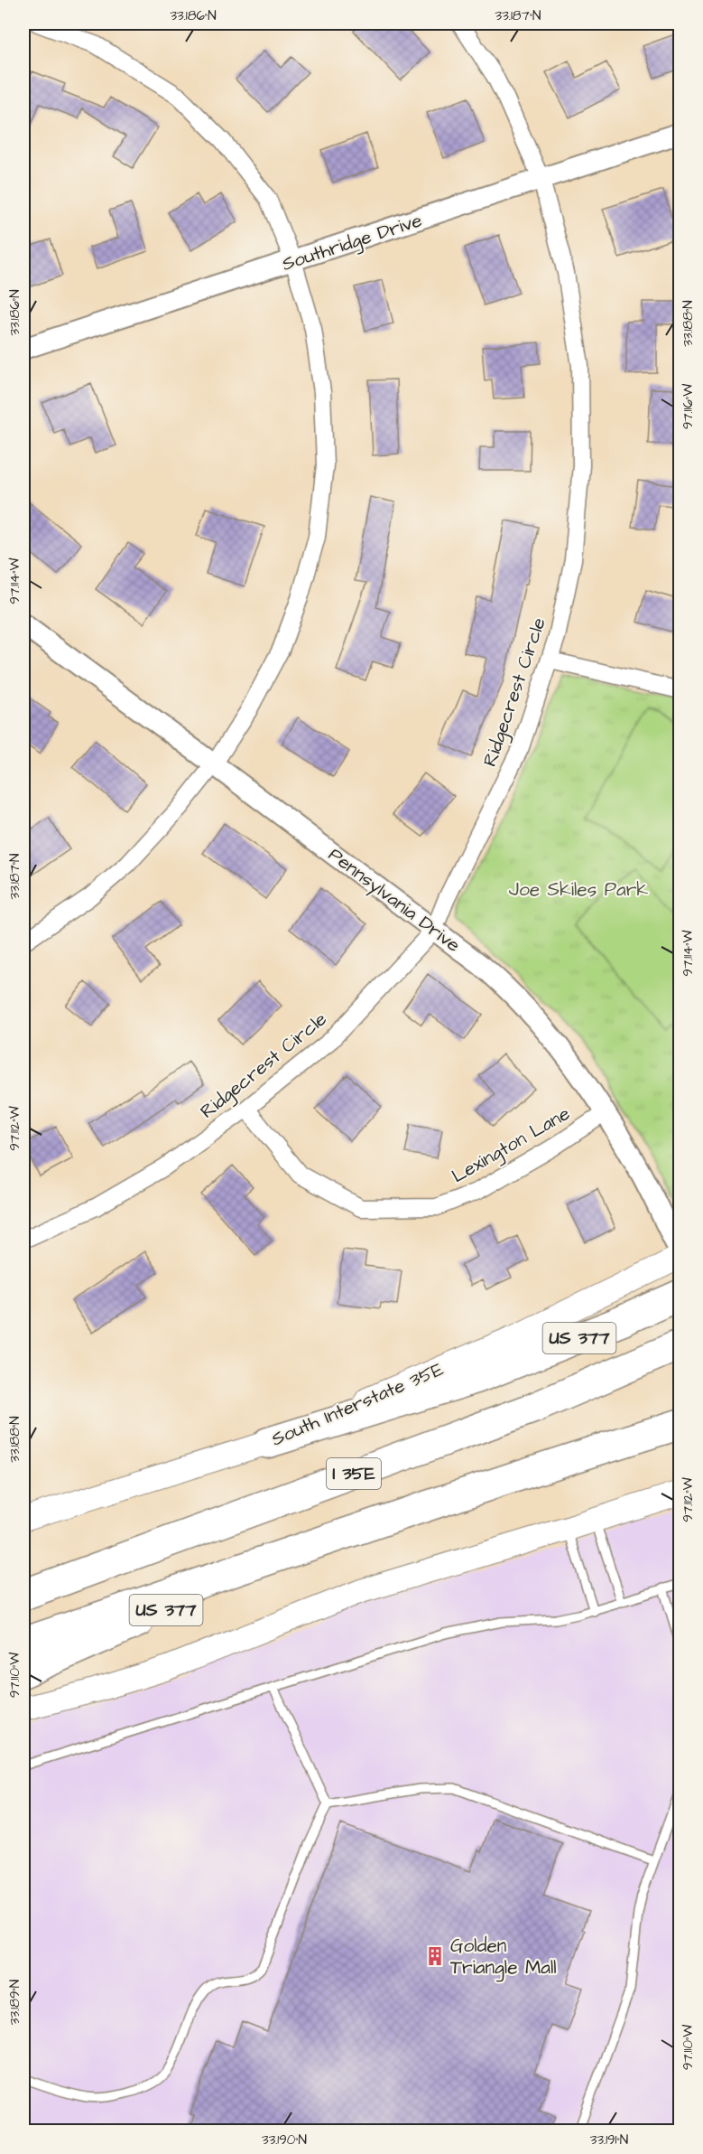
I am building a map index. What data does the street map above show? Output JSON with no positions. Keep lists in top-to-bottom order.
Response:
{
  "streets": {
    "highway": ["US 377", "I 35E"],
    "main road": ["South Interstate 35E"],
    "street": [
      "Southridge Drive",
      "Ridgecrest Circle",
      "Pennsylvania Drive",
      "Lexington Lane"
    ]
  },
  "crossings": [
    ["Southridge Drive", "Ridgecrest Circle"],
    ["Ridgecrest Circle", "Pennsylvania Drive"],
    ["Ridgecrest Circle", "Lexington Lane"],
    ["Pennsylvania Drive", "Lexington Lane"],
    ["Pennsylvania Drive", "South Interstate 35E"],
    ["US 377", "South Interstate 35E"]
  ],
  "parks": ["Joe Skiles Park"],
  "places": {
    "building": ["Golden Triangle Mall"]
  },
  "coordinates": [
    "33.186°N",
    "33.187°N",
    "33.188°N",
    "97.116°W",
    "97.114°W",
    "97.112°W",
    "97.110°W",
    "33.189°N",
    "33.190°N",
    "33.191°N"
  ]
}
